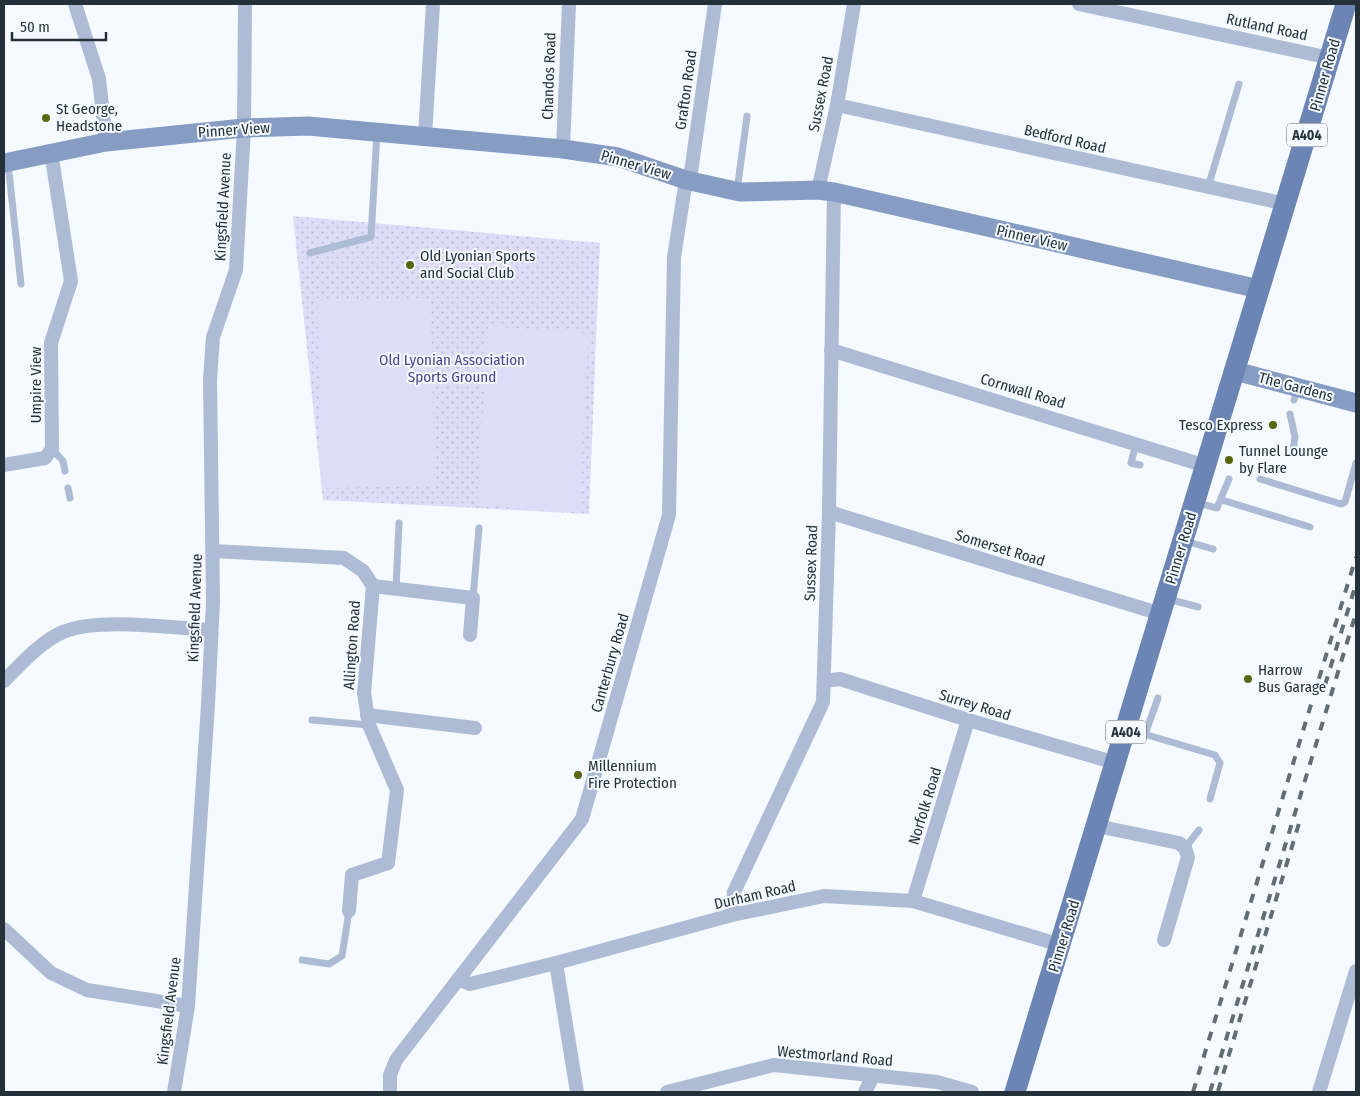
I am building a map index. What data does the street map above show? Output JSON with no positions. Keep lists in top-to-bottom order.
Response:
{
  "streets": {
    "main road": ["Pinner Road", "A404"],
    "street": [
      "Rutland Road",
      "Chandos Road",
      "Grafton Road",
      "Sussex Road",
      "Pinner View",
      "Bedford Road",
      "Kingsfield Avenue",
      "Umpire View",
      "The Gardens",
      "Cornwall Road",
      "Somerset Road",
      "Allington Road",
      "Canterbury Road",
      "Surrey Road",
      "Norfolk Road",
      "Durham Road",
      "Westmorland Road"
    ]
  },
  "crossings": [
    ["Rutland Road", "Pinner Road"],
    ["Pinner Road", "Pinner View"],
    ["Pinner Road", "Bedford Road"],
    ["Pinner Road", "The Gardens"],
    ["Pinner Road", "Cornwall Road"],
    ["Pinner Road", "Somerset Road"],
    ["Pinner Road", "Surrey Road"],
    ["Pinner Road", "Durham Road"],
    ["Chandos Road", "Pinner View"],
    ["Grafton Road", "Pinner View"],
    ["Grafton Road", "Canterbury Road"],
    ["Sussex Road", "Pinner View"],
    ["Sussex Road", "Bedford Road"],
    ["Sussex Road", "Cornwall Road"],
    ["Sussex Road", "Somerset Road"],
    ["Sussex Road", "Surrey Road"],
    ["Sussex Road", "Durham Road"],
    ["Pinner View", "Kingsfield Avenue"],
    ["Pinner View", "Umpire View"],
    ["Pinner View", "Canterbury Road"],
    ["Kingsfield Avenue", "Allington Road"],
    ["Canterbury Road", "Durham Road"],
    ["Surrey Road", "Norfolk Road"],
    ["Norfolk Road", "Durham Road"]
  ],
  "parks": ["Old Lyonian Association Sports Ground"],
  "places": [
    "St George, Headstone",
    "Old Lyonian Sports and Social Club",
    "Tesco Express",
    "Tunnel Lounge by Flare",
    "Harrow Bus Garage",
    "Millennium Fire Protection"
  ],
  "scale_bar": "50 m"
}
